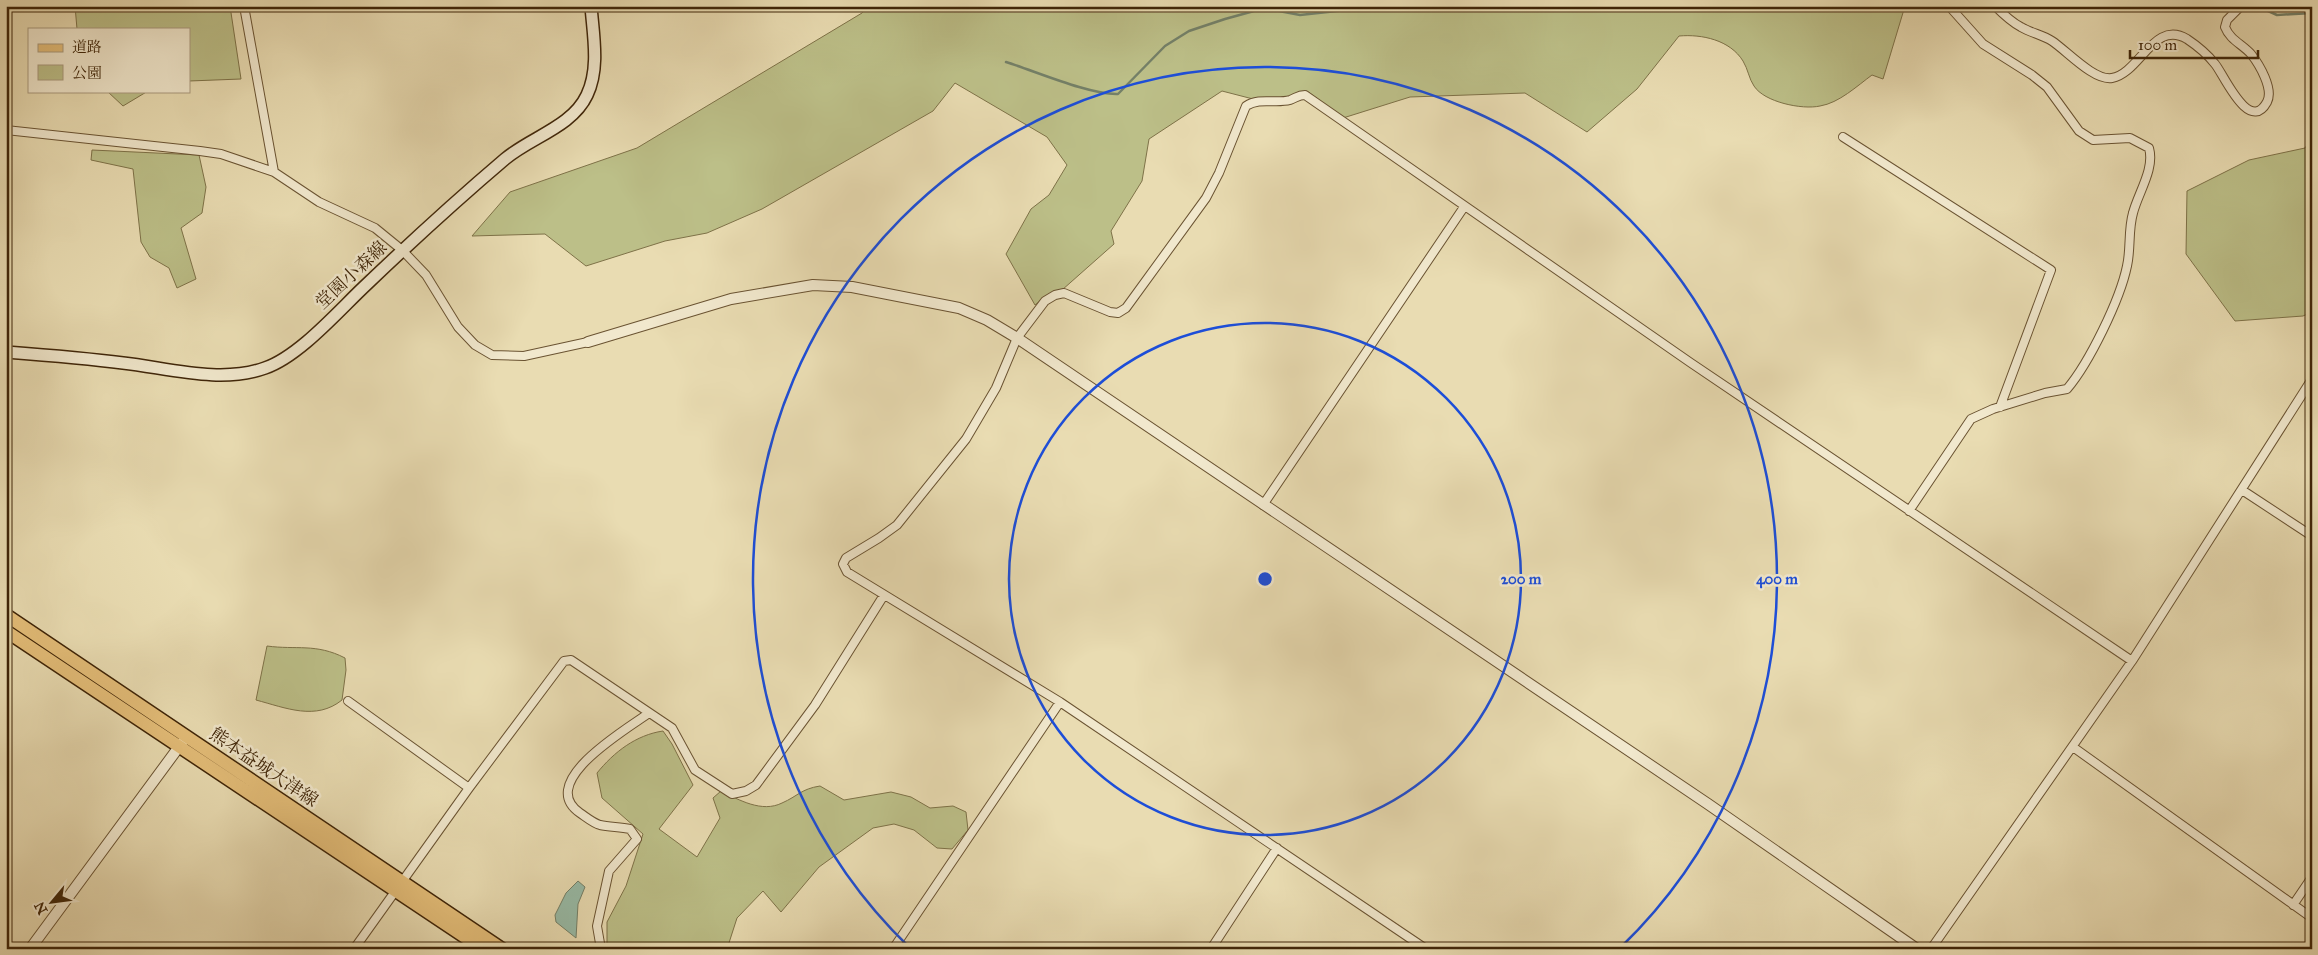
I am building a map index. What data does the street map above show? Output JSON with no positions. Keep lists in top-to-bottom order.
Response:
{
  "streets": {
    "main road": ["堂園小森線", "熊本益城大津線"]
  },
  "legend": ["道路", "公園"],
  "scale_bar": "100 m",
  "north": "bottom left",
  "rings": ["200 m", "400 m"]
}
